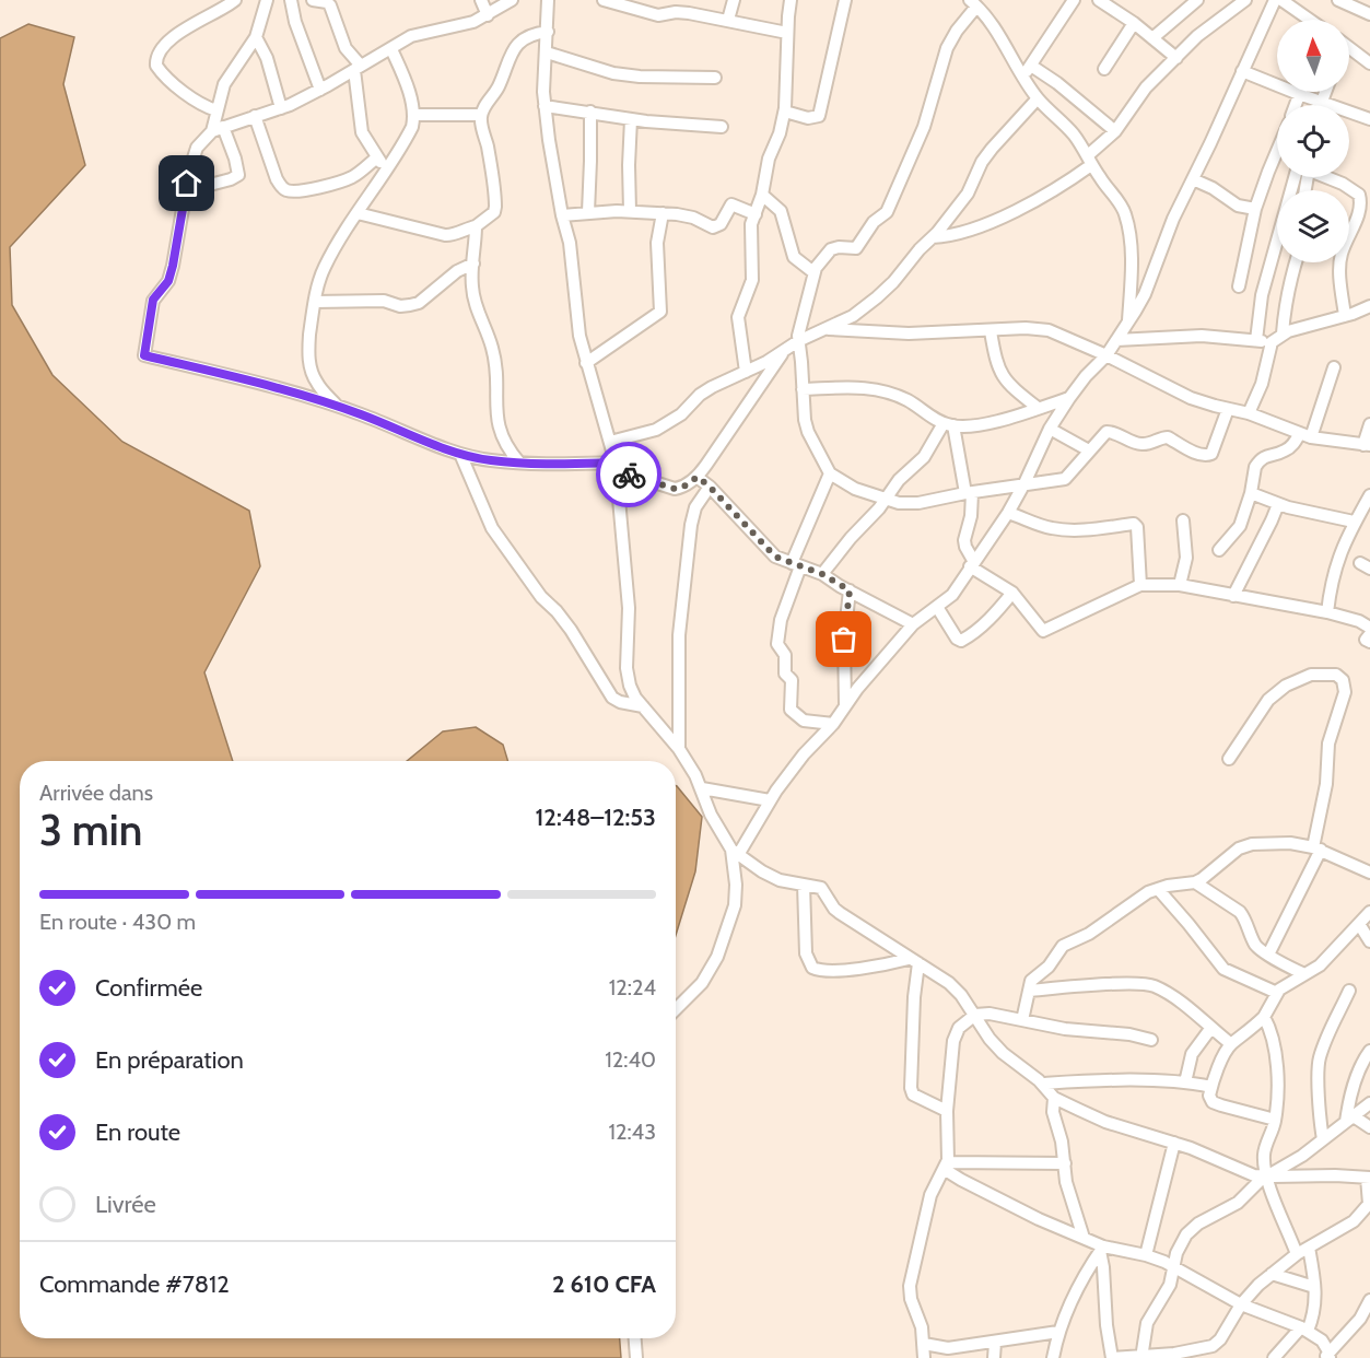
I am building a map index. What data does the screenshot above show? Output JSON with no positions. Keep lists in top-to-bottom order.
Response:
{
  "north": "top",
  "page": {
    "heading": ["3 min", "Arrivée dans", "12:48–12:53"],
    "panel": ["Commande #7812", "2 610 CFA"],
    "bar": "En route · 430 m",
    "list": [
      ["Confirmée", "12:24"],
      ["En préparation", "12:40"],
      ["En route", "12:43"],
      "Livrée"
    ]
  }
}
